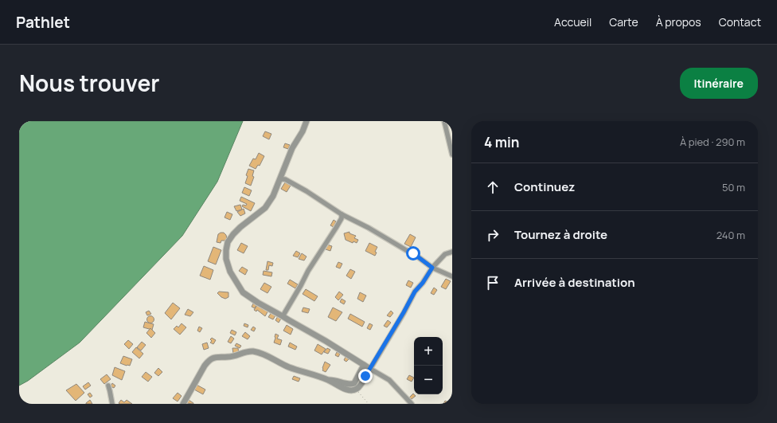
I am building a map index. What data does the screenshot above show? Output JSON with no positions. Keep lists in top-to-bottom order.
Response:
{
  "page": {
    "header": "Pathlet",
    "nav": [
      "Accueil",
      "Carte",
      "À propos",
      "Contact"
    ],
    "title": "Nous trouver",
    "buttons": "Itinéraire",
    "heading": ["4 min", "À pied · 290 m"],
    "list": [
      ["Continuez", "50 m"],
      ["Tournez à droite", "240 m"],
      "Arrivée à destination"
    ],
    "map_buttons": ["+", "−"]
  }
}
